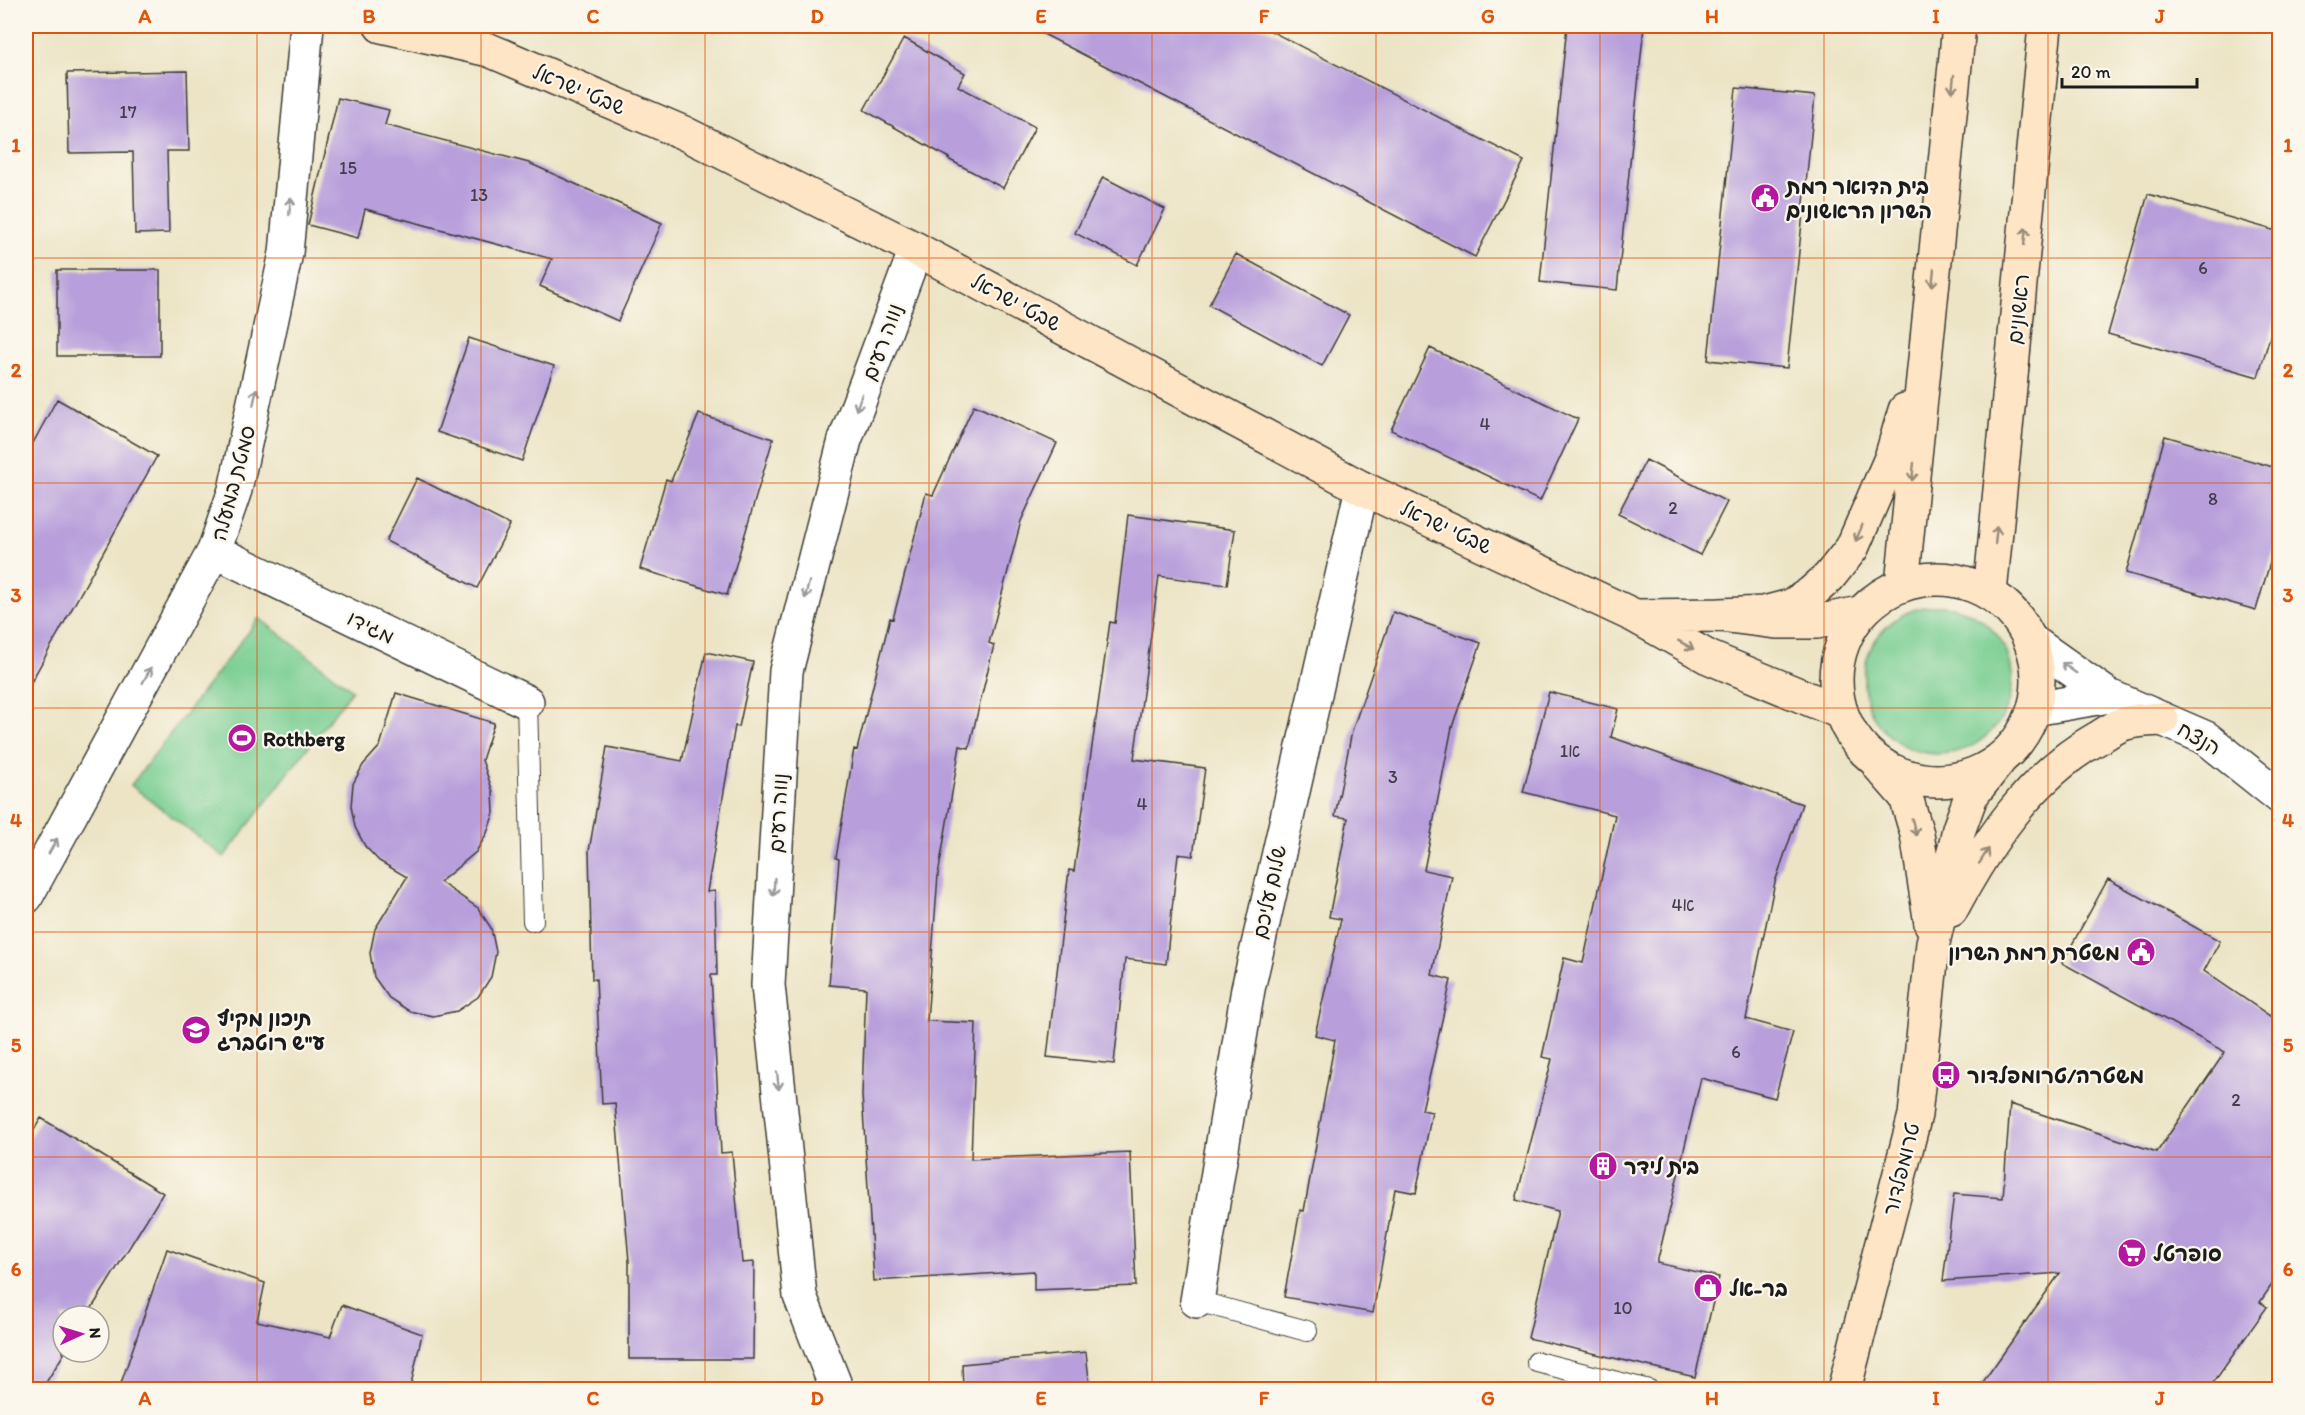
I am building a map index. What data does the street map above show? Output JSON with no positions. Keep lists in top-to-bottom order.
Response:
{
  "streets": {
    "street": [
      "שבטי ישראל",
      "ראשונים",
      "נווה רעים",
      "סמטת במעלה",
      "מגידו",
      "הנצח",
      "שלום עליכם",
      "טרומפלדור"
    ]
  },
  "crossings": [
    ["שבטי ישראל", "ראשונים"],
    ["שבטי ישראל", "נווה רעים"],
    ["שבטי ישראל", "הנצח"],
    ["שבטי ישראל", "שלום עליכם"],
    ["שבטי ישראל", "טרומפלדור"],
    ["ראשונים", "הנצח"],
    ["ראשונים", "טרומפלדור"],
    ["סמטת במעלה", "מגידו"],
    ["הנצח", "טרומפלדור"]
  ],
  "one_way": ["נווה רעים", "סמטת במעלה"],
  "places": {
    "public building": ["בית הדואר רמת השרון הראשונים", "משטרת רמת השרון"],
    "sports": ["Rothberg"],
    "school or university": ["תיכון מקיף ע\"ש רוטברג"],
    "bus stop": ["משטרה/טרומפלדור"],
    "building": ["בית לידר"],
    "supermarket": ["סופרטל"],
    "shop": ["בר-אל"]
  },
  "house_numbers": [
    "17",
    "15",
    "13",
    "6",
    "4",
    "8",
    "2",
    "1א",
    "3",
    "4",
    "4א",
    "6",
    "2",
    "10"
  ],
  "scale_bar": "20 m",
  "north": "right",
  "grid": {
    "columns": [
      "A",
      "B",
      "C",
      "D",
      "E",
      "F",
      "G",
      "H",
      "I",
      "J"
    ],
    "rows": [
      "1",
      "2",
      "3",
      "4",
      "5",
      "6"
    ]
  }
}
